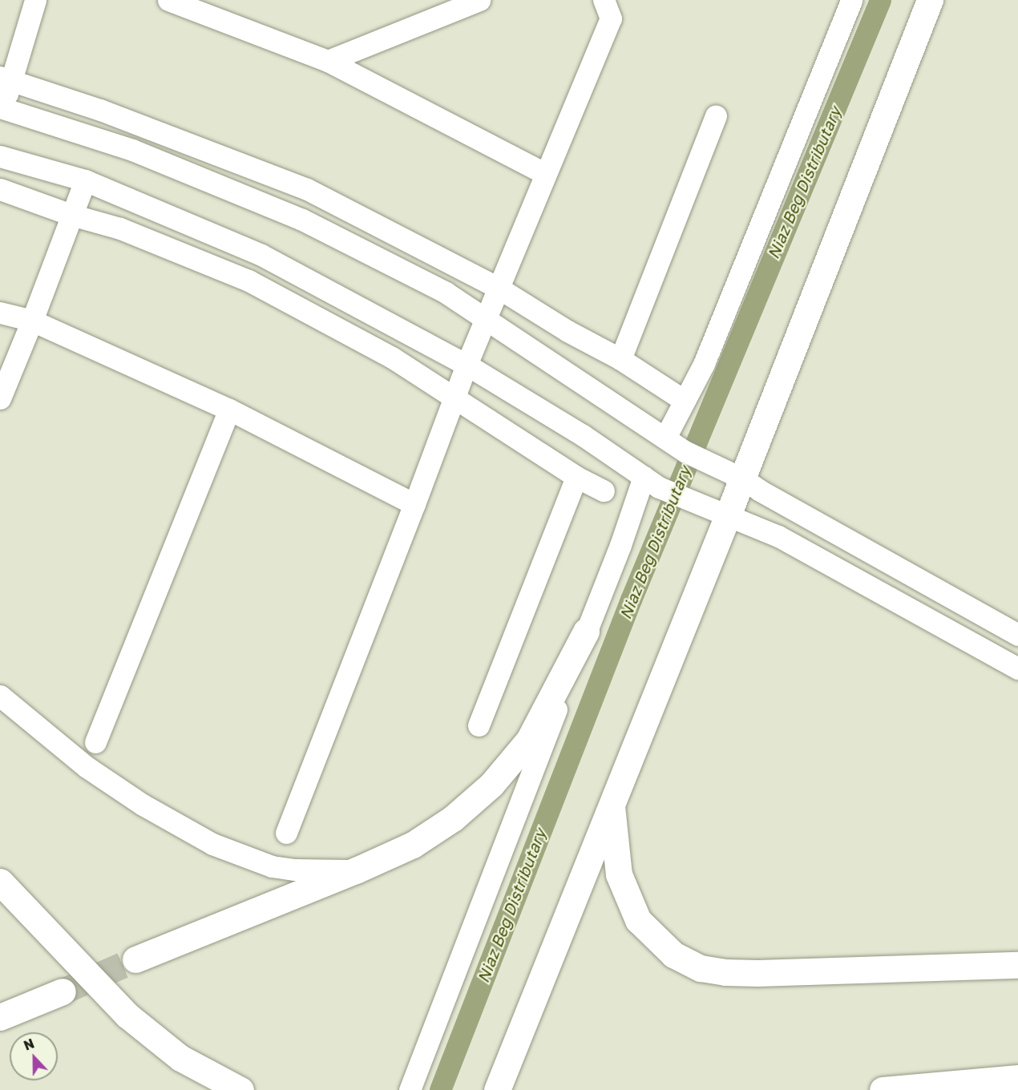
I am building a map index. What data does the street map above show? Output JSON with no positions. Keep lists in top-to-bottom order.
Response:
{
  "water": ["Niaz Beg Distributary"],
  "north": "top"
}
